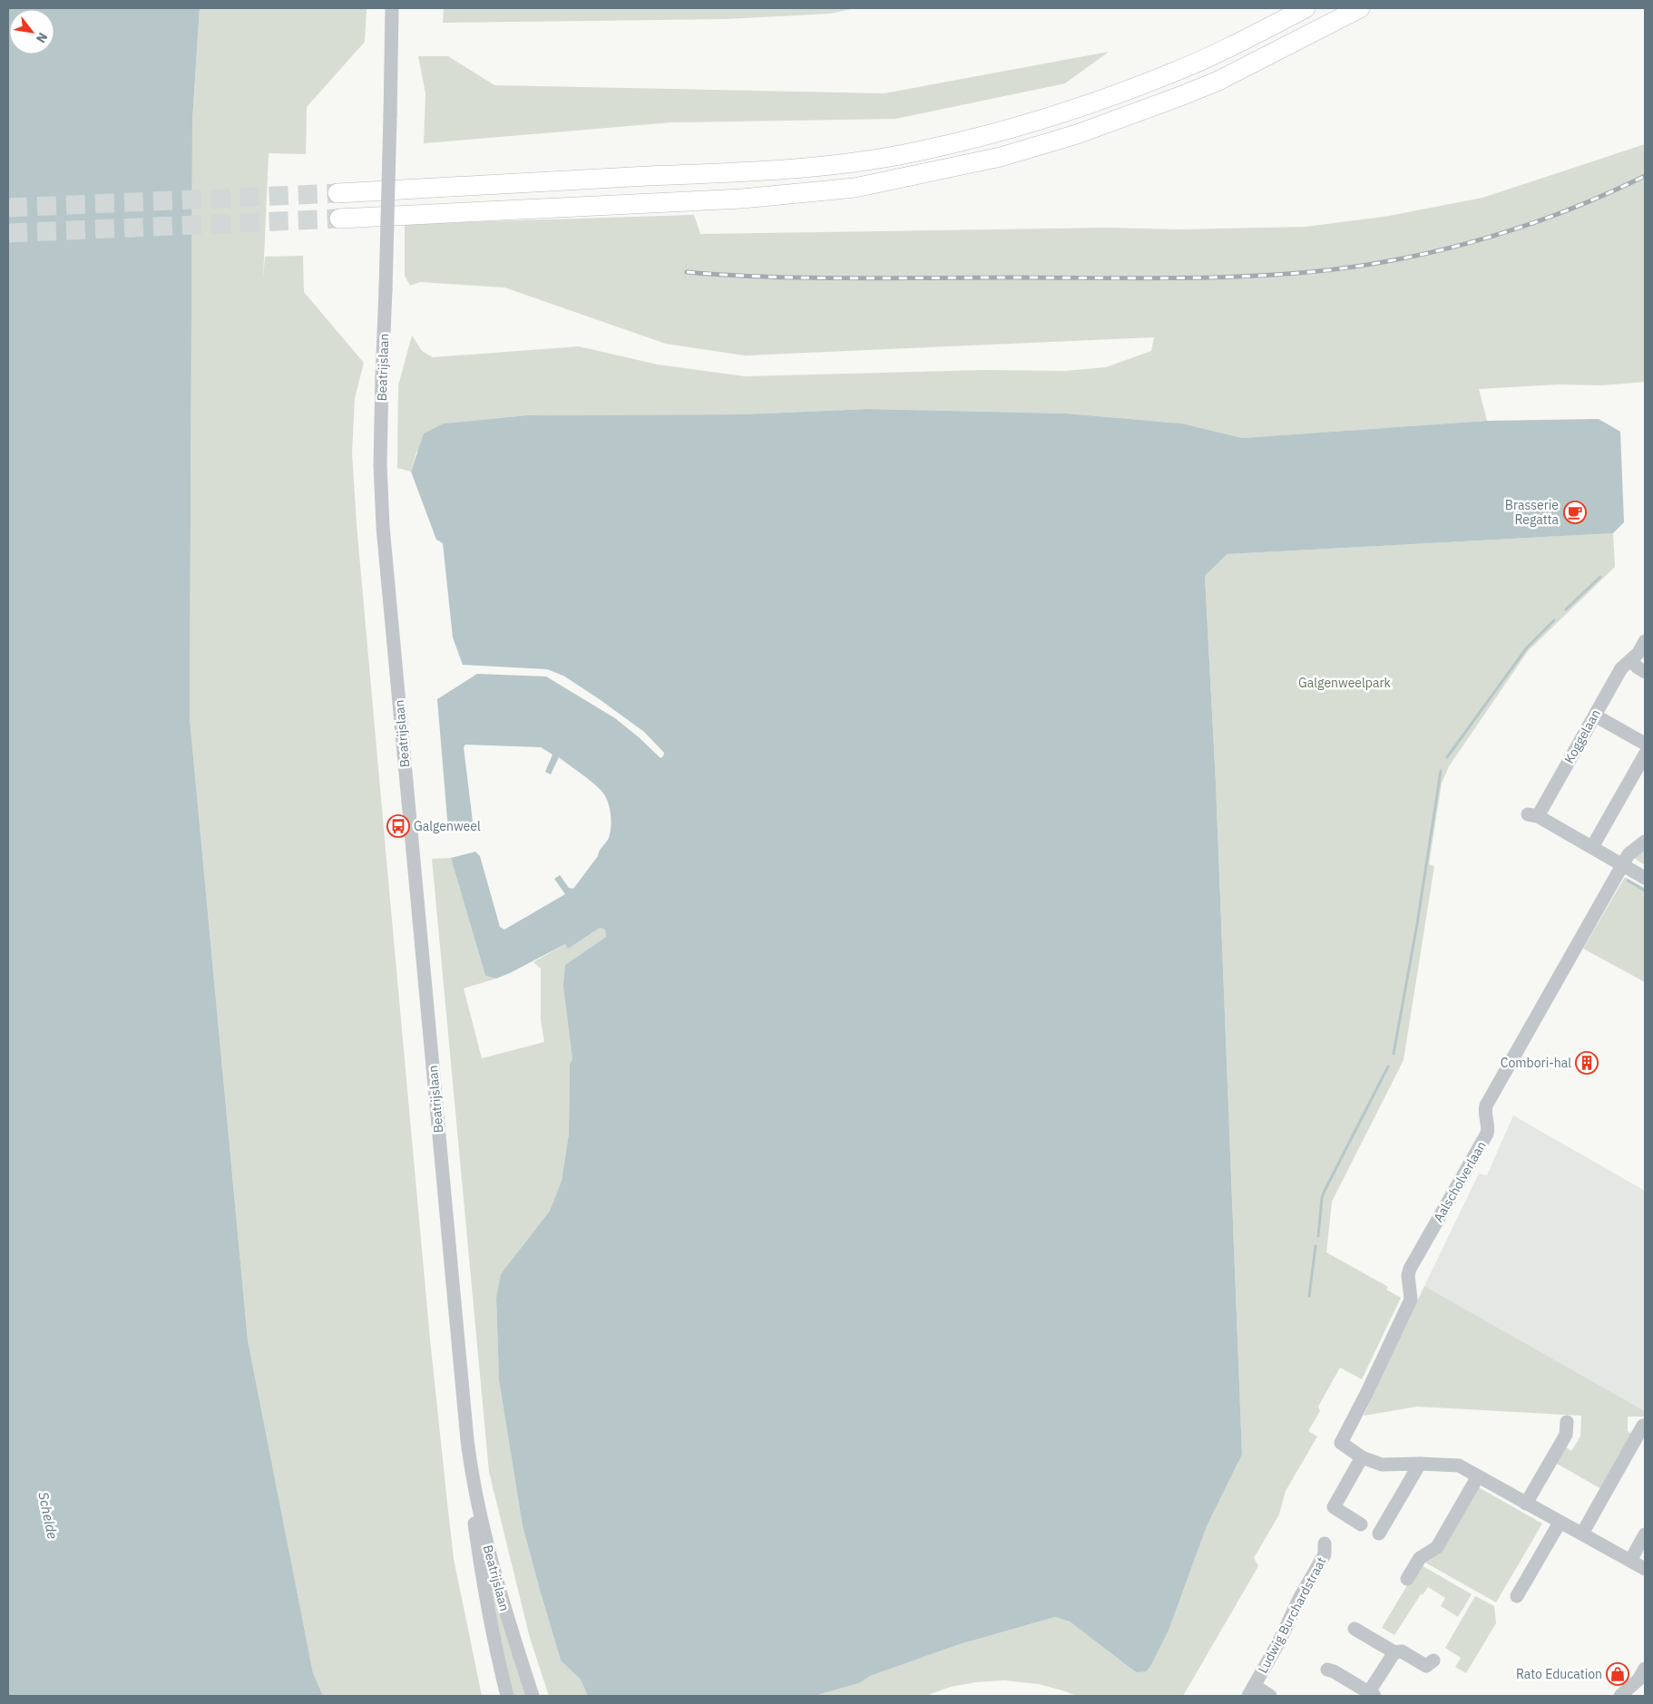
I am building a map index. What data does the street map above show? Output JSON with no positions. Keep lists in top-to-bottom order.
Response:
{
  "streets": {
    "street": [
      "Beatrijslaan",
      "Koggelaan",
      "Aalscholverlaan",
      "Ludwig Burchardstraat"
    ]
  },
  "water": ["Schelde"],
  "parks": ["Galgenweelpark"],
  "places": {
    "cafe": ["Brasserie Regatta"],
    "bus stop": ["Galgenweel"],
    "building": ["Combori-hal"],
    "shop": ["Rato Education"]
  },
  "north": "bottom right"
}
